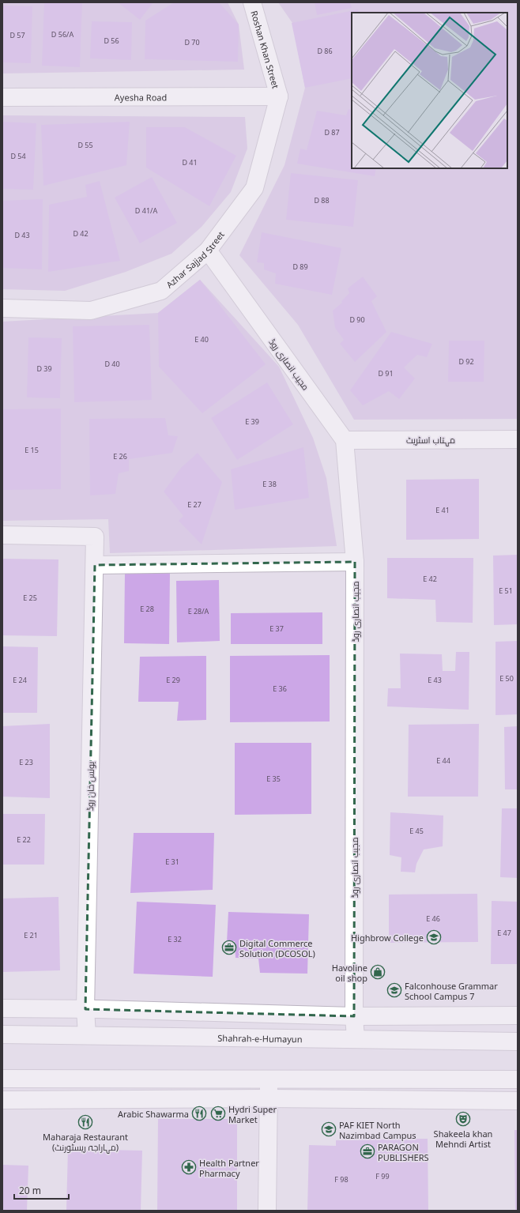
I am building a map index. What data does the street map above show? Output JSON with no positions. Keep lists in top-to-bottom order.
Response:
{
  "streets": {
    "street": [
      "Roshan Khan Street",
      "Ayesha Road",
      "Azhar Sajjad Street",
      "مجیب انصاری روڈ",
      "مہتاب اسٹریٹ",
      "یونس خان روڈ",
      "Shahrah-e-Humayun"
    ]
  },
  "crossings": [
    ["Roshan Khan Street", "Ayesha Road"],
    ["Roshan Khan Street", "Azhar Sajjad Street"],
    ["Ayesha Road", "Azhar Sajjad Street"],
    ["Azhar Sajjad Street", "مجیب انصاری روڈ"],
    ["مجیب انصاری روڈ", "مہتاب اسٹریٹ"],
    ["مجیب انصاری روڈ", "Shahrah-e-Humayun"],
    ["یونس خان روڈ", "Shahrah-e-Humayun"]
  ],
  "places": {
    "school or university": ["Highbrow College", "Falconhouse Grammar School Campus 7", "PAF KIET North Nazimbad Campus"],
    "office": ["Digital Commerce Solution (DCOSOL)", "PARAGON PUBLISHERS"],
    "shop": ["Havoline oil shop"],
    "restaurant": ["Arabic Shawarma", "Maharaja Restaurant (مہاراجہ ریسٹورنٹ)"],
    "supermarket": ["Hydri Super Market"],
    "theatre": ["Shakeela khan Mehndi Artist"],
    "pharmacy": ["Health Partner Pharmacy"]
  },
  "house_numbers": [
    "D 56/A",
    "D 57",
    "D 56",
    "D 70",
    "D 86",
    "D 87",
    "D 55",
    "D 54",
    "D 41",
    "D 88",
    "D 41/A",
    "D 42",
    "D 43",
    "D 89",
    "D 90",
    "E 40",
    "D 92",
    "D 40",
    "D 39",
    "D 91",
    "E 39",
    "E 15",
    "E 26",
    "E 38",
    "E 27",
    "E 41",
    "E 42",
    "E 51",
    "E 25",
    "E 28",
    "E 28/A",
    "E 37",
    "E 50",
    "E 24",
    "E 29",
    "E 43",
    "E 36",
    "E 44",
    "E 23",
    "E 35",
    "E 45",
    "E 22",
    "E 31",
    "E 46",
    "E 47",
    "E 21",
    "E 32",
    "F 99",
    "F 98"
  ],
  "scale_bar": "20 m"
}
